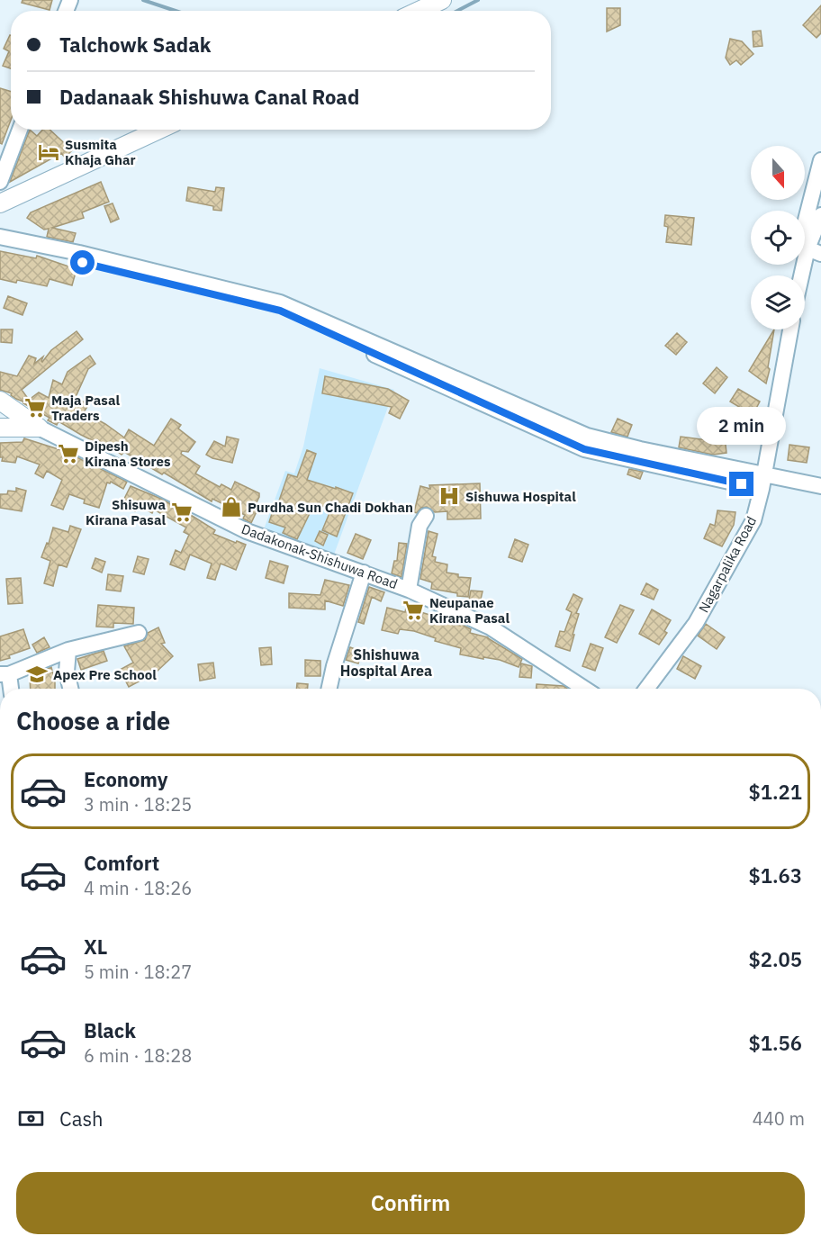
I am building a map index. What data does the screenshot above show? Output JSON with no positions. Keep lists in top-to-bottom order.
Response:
{
  "streets": {
    "street": ["Dadakonak-Shishuwa Road", "Nagarpalika Road"]
  },
  "districts": ["Shishuwa Hospital Area"],
  "places": {
    "hotel": ["Susmita Khaja Ghar"],
    "supermarket": [
      "Maja Pasal Traders",
      "Dipesh Kirana Stores",
      "Shisuwa Kirana Pasal",
      "Neupanae Kirana Pasal"
    ],
    "hospital": ["Sishuwa Hospital"],
    "shop": ["Purdha Sun Chadi Dokhan"],
    "school or university": ["Apex Pre School"]
  },
  "north": "bottom",
  "page": {
    "banner": ["Talchowk Sadak", "Dadanaak Shishuwa Canal Road"],
    "bubble": "2 min",
    "heading": "Choose a ride",
    "list": [
      {
        "name": "Economy",
        "note": "3 min · 18:25",
        "value": "$1.21"
      },
      {
        "name": "Comfort",
        "note": "4 min · 18:26",
        "value": "$1.63"
      },
      {
        "name": "XL",
        "note": "5 min · 18:27",
        "value": "$2.05"
      },
      {
        "name": "Black",
        "note": "6 min · 18:28",
        "value": "$1.56"
      }
    ],
    "pay": ["Cash", "440 m"],
    "buttons": "Confirm"
  }
}
